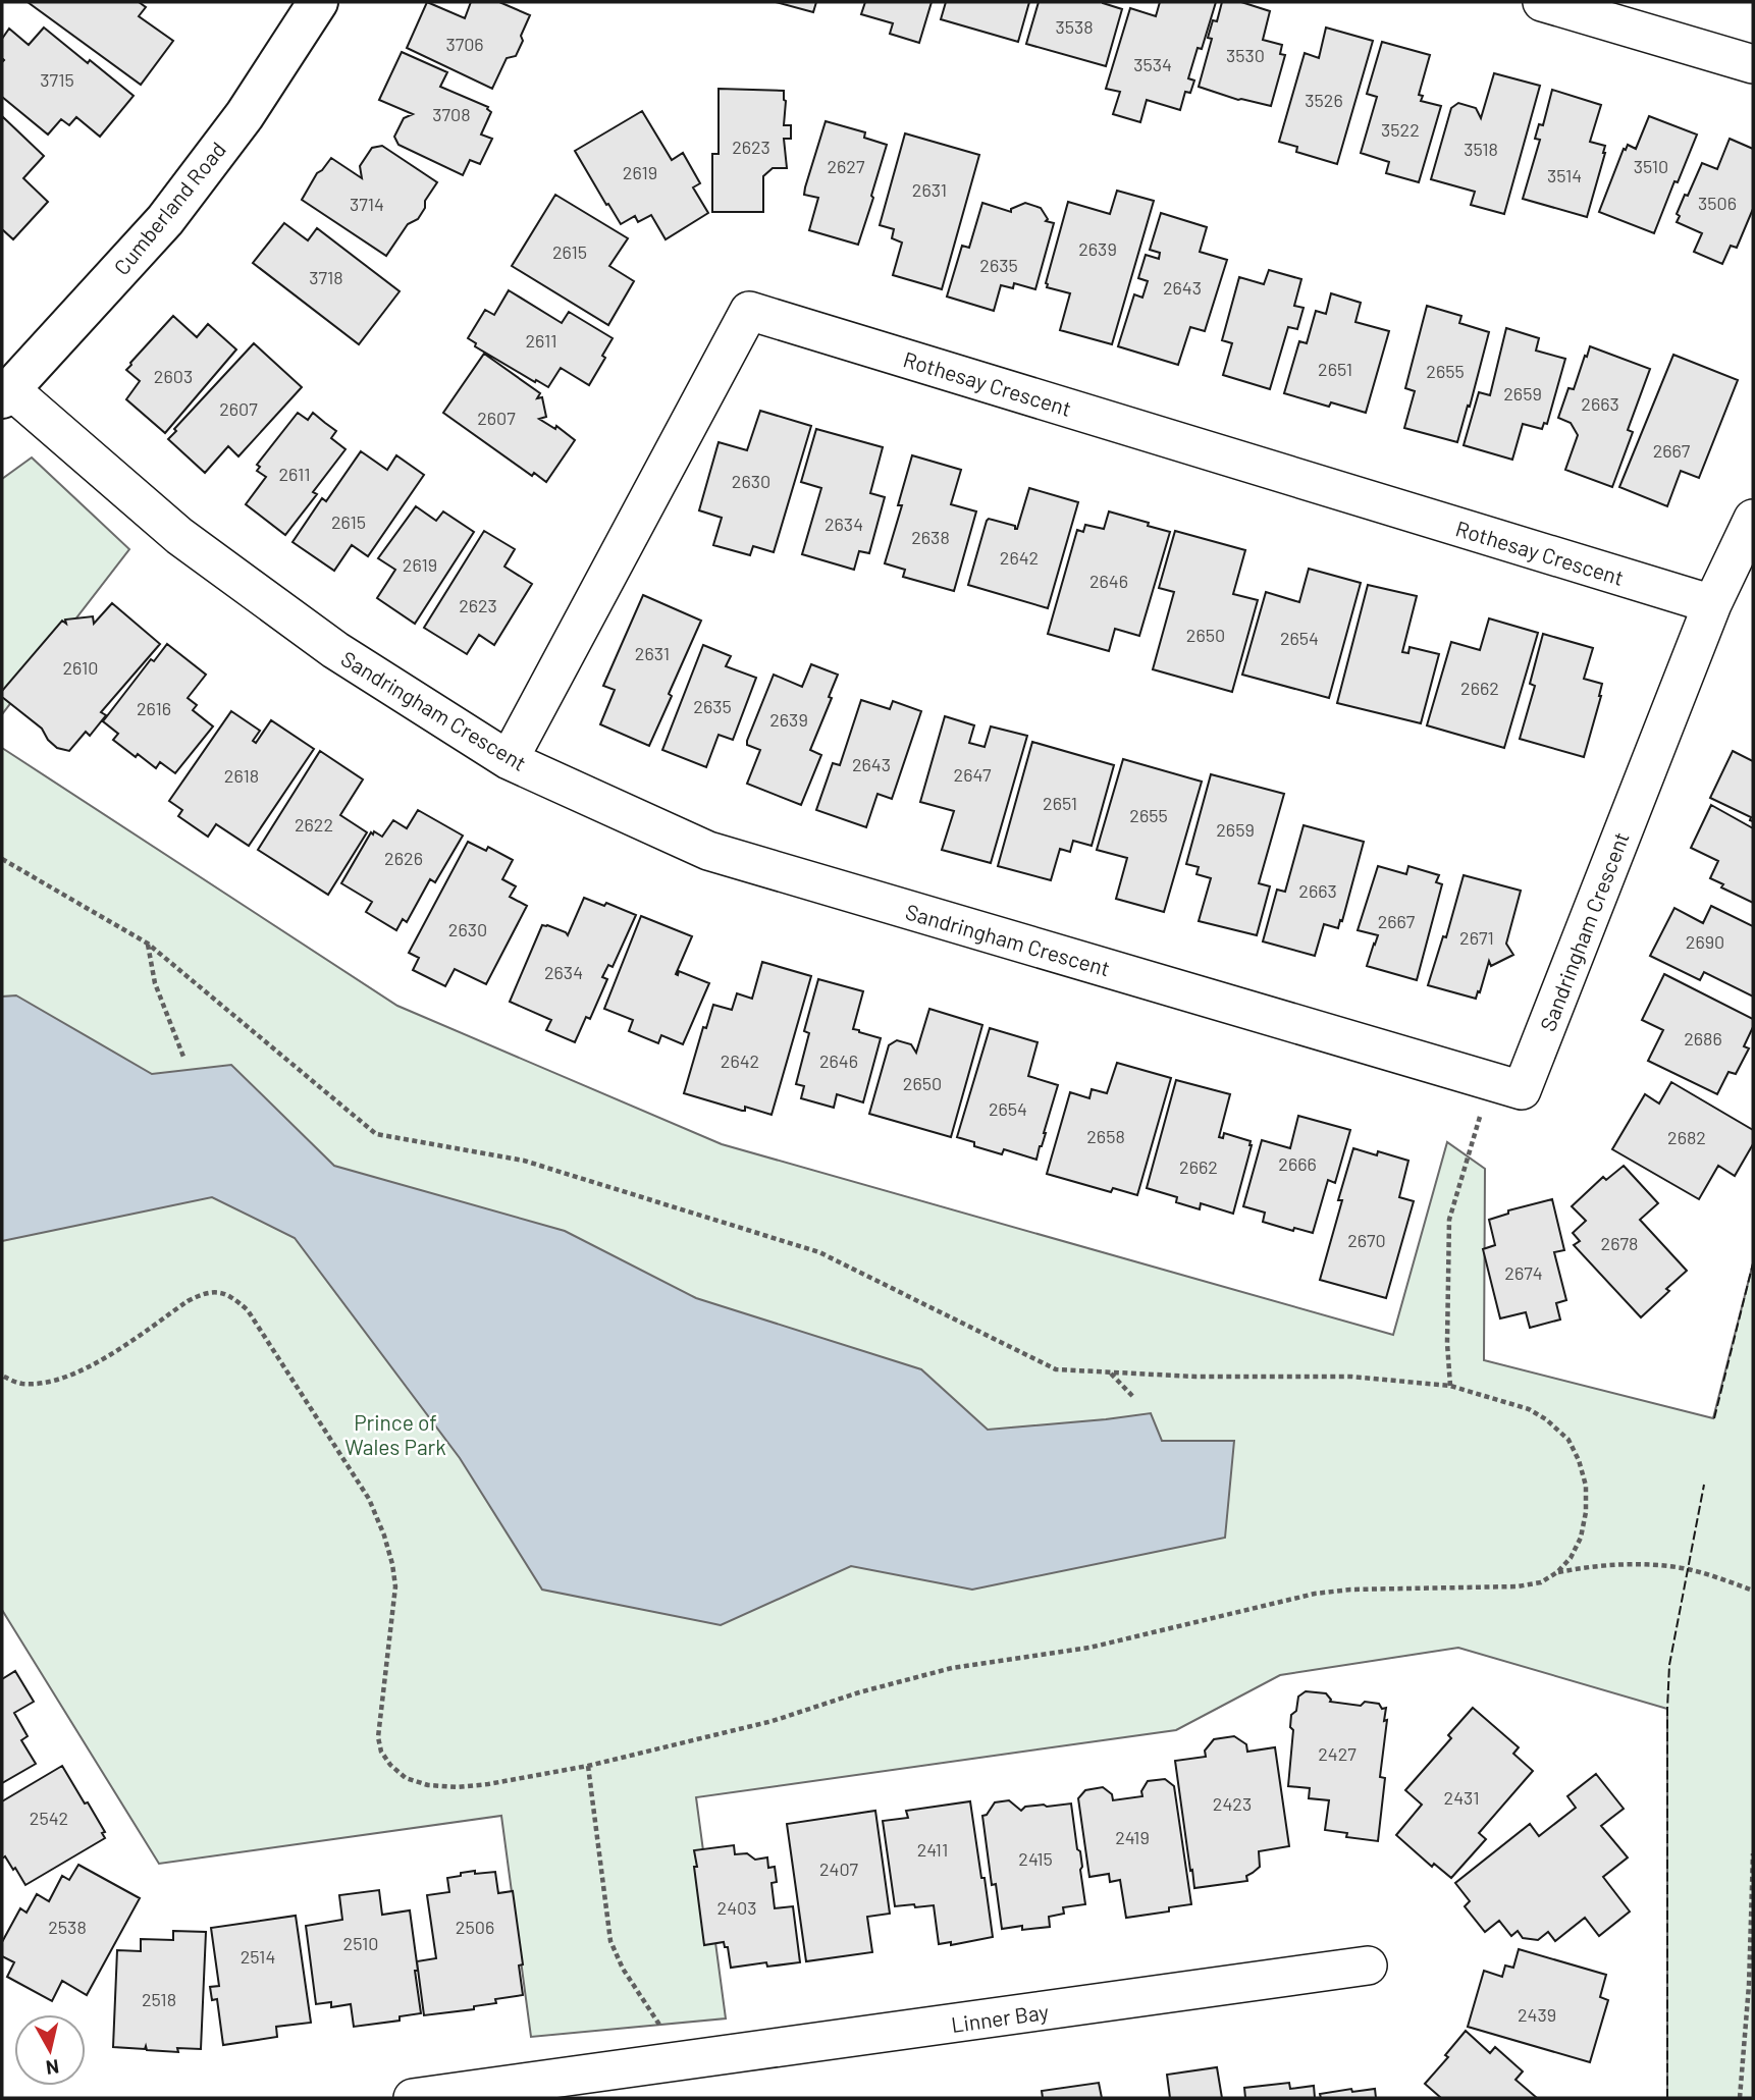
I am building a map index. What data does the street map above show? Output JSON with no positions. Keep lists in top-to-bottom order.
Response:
{
  "streets": {
    "street": [
      "Cumberland Road",
      "Rothesay Crescent",
      "Sandringham Crescent",
      "Linner Bay"
    ]
  },
  "crossings": [
    ["Cumberland Road", "Sandringham Crescent"],
    ["Rothesay Crescent", "Sandringham Crescent"]
  ],
  "parks": ["Prince of Wales Park"],
  "house_numbers": [
    "3538",
    "3706",
    "3530",
    "3534",
    "3715",
    "3526",
    "3708",
    "3522",
    "2623",
    "3518",
    "2627",
    "3510",
    "2619",
    "3514",
    "2631",
    "3506",
    "3714",
    "2639",
    "2615",
    "2635",
    "3718",
    "2643",
    "2611",
    "2651",
    "2655",
    "2603",
    "2659",
    "2663",
    "2607",
    "2607",
    "2667",
    "2611",
    "2630",
    "2615",
    "2634",
    "2638",
    "2642",
    "2619",
    "2646",
    "2623",
    "2650",
    "2654",
    "2631",
    "2610",
    "2662",
    "2635",
    "2616",
    "2639",
    "2643",
    "2647",
    "2618",
    "2651",
    "2655",
    "2622",
    "2659",
    "2626",
    "2663",
    "2667",
    "2630",
    "2671",
    "2690",
    "2634",
    "2686",
    "2642",
    "2646",
    "2650",
    "2654",
    "2658",
    "2682",
    "2666",
    "2662",
    "2670",
    "2678",
    "2674",
    "2427",
    "2431",
    "2423",
    "2542",
    "2419",
    "2411",
    "2415",
    "2407",
    "2403",
    "2538",
    "2506",
    "2510",
    "2514",
    "2518",
    "2439"
  ],
  "north": "bottom"
}
